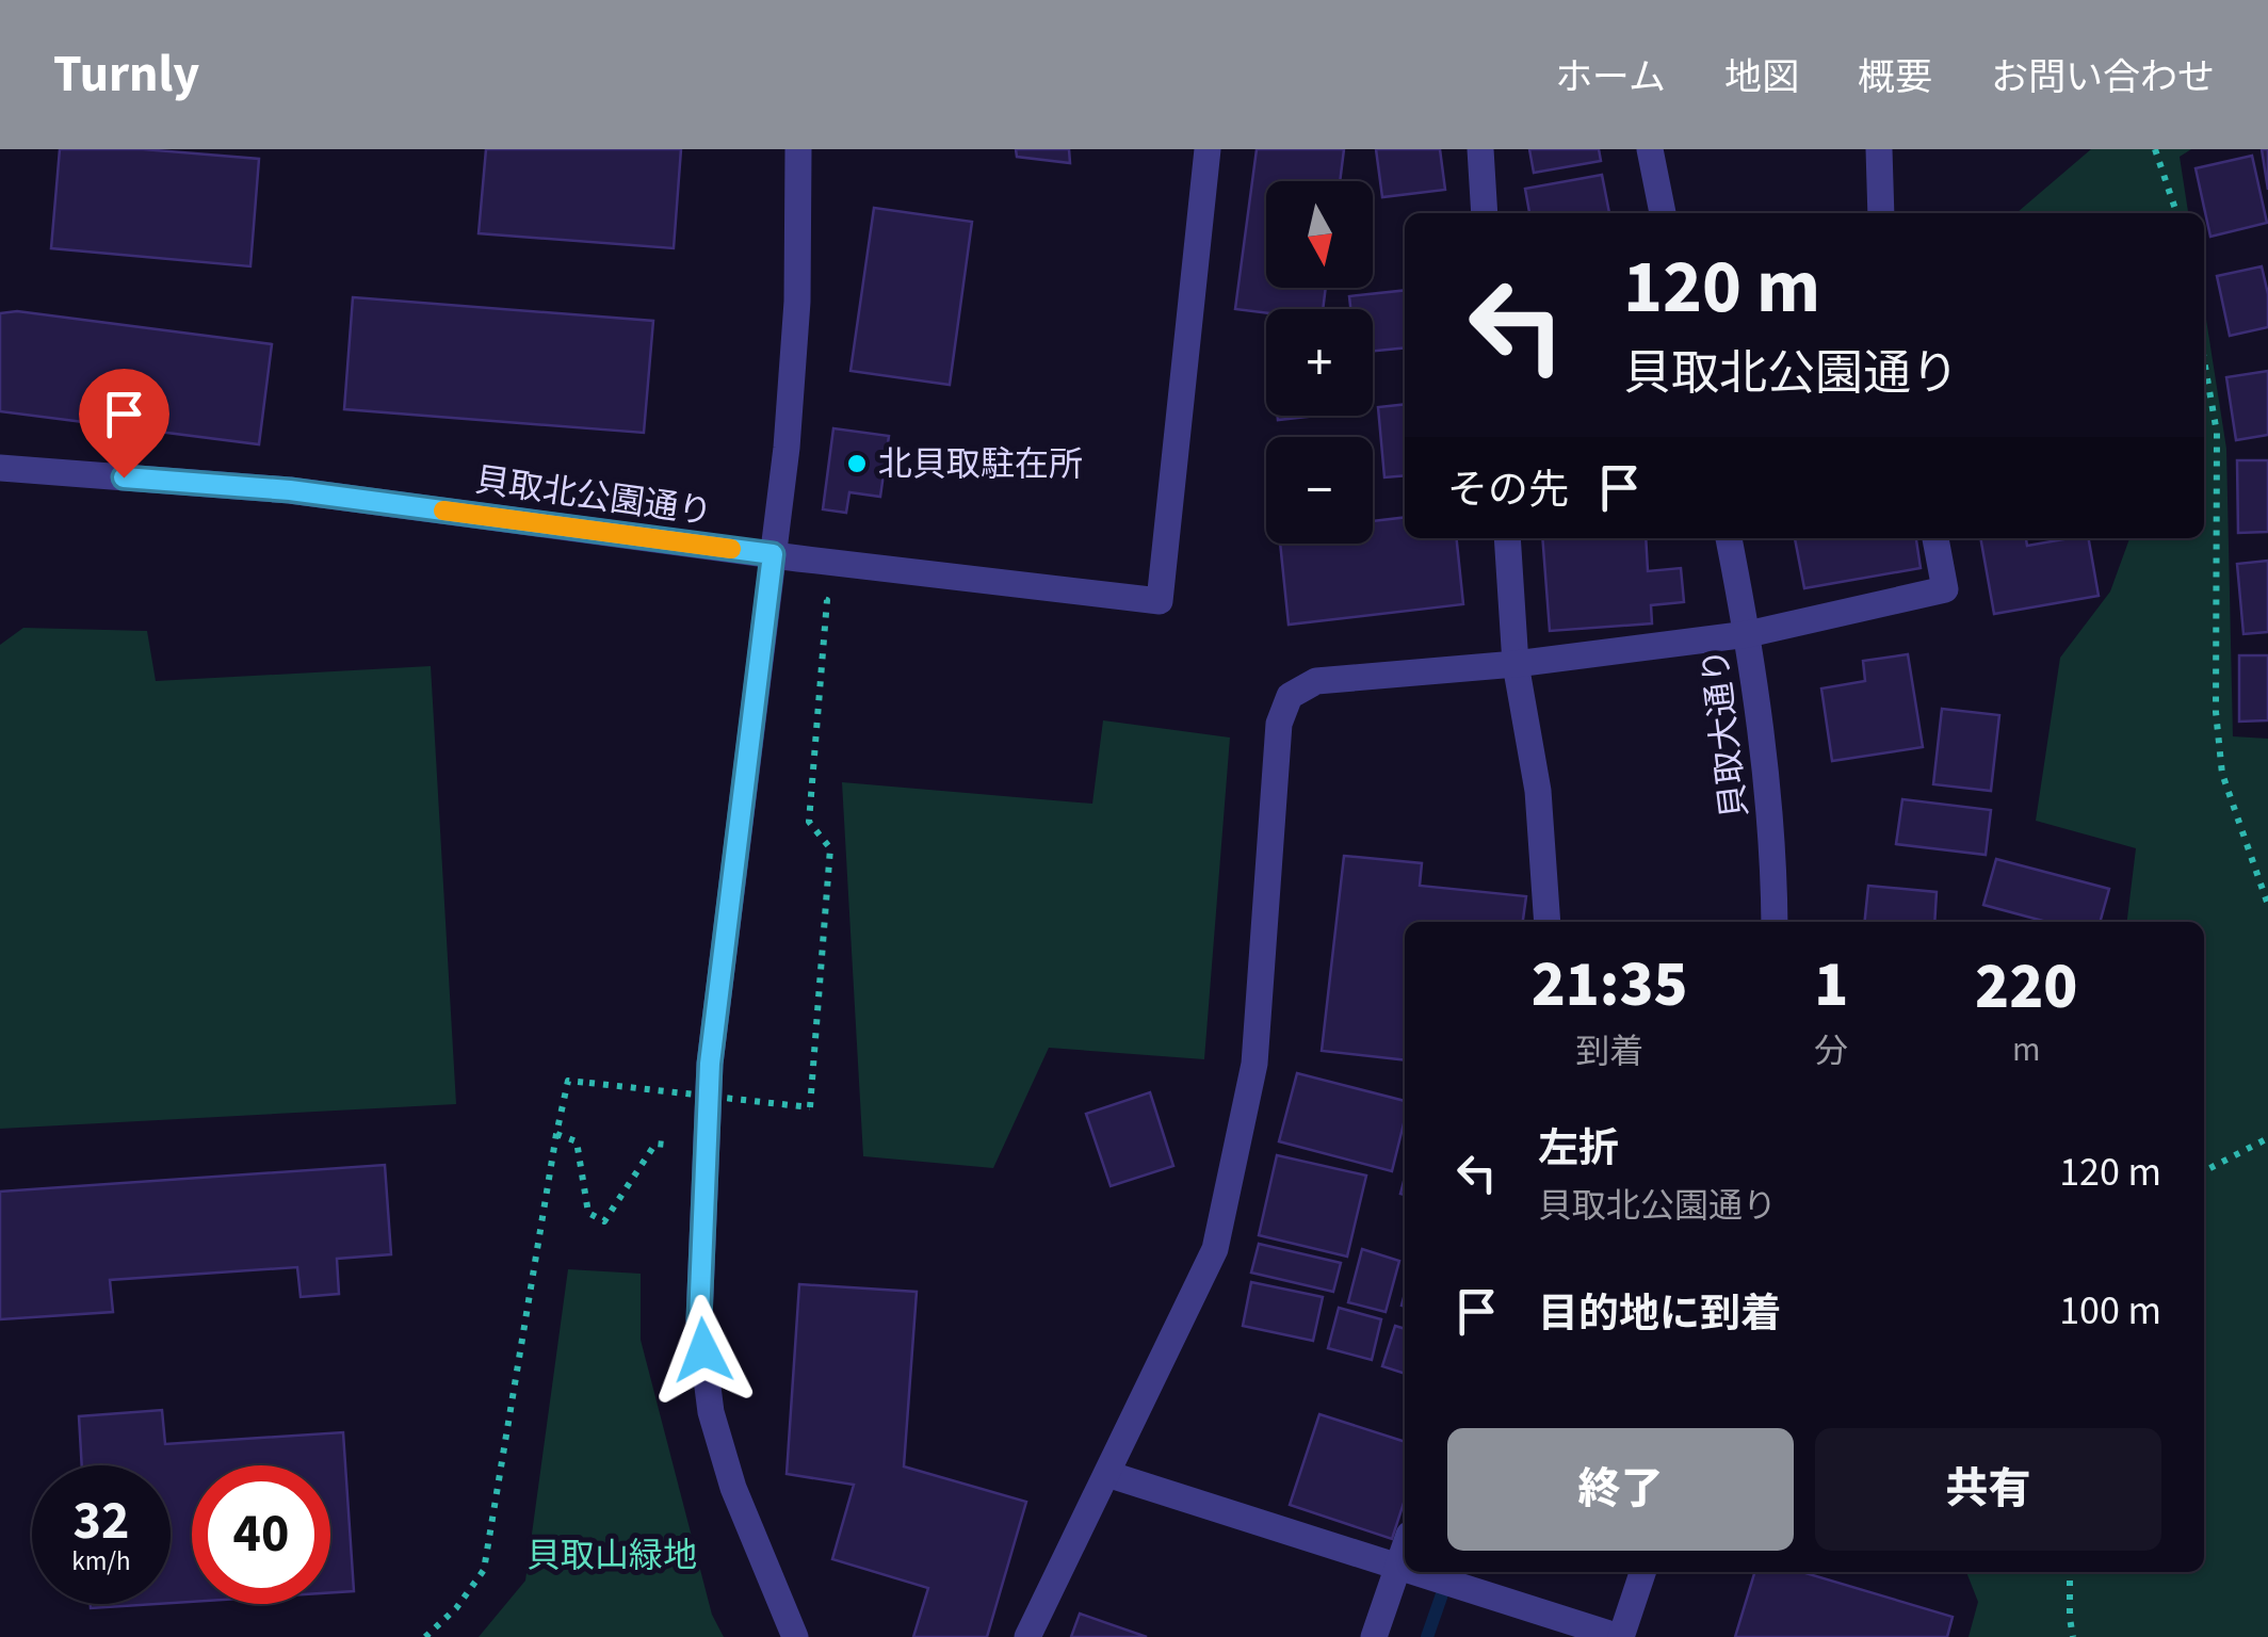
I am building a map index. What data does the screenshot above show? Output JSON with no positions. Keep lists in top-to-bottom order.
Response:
{
  "streets": {
    "street": ["貝取北公園通り", "貝取大通り"]
  },
  "parks": ["貝取山緑地"],
  "places": ["北貝取駐在所"],
  "north": "bottom",
  "page": {
    "header": "Turnly",
    "nav": [
      "ホーム",
      "地図",
      "概要",
      "お問い合わせ"
    ],
    "map_buttons": ["+", "−"],
    "turn": ["120 m", "貝取北公園通り"],
    "then": "その先",
    "eta": [
      "21:35",
      "到着",
      "1",
      "分",
      "220",
      "m"
    ],
    "list": [
      {
        "name": "左折",
        "note": "貝取北公園通り",
        "value": "120 m"
      },
      {
        "name": "目的地に到着",
        "value": "100 m"
      }
    ],
    "buttons": ["終了", "共有"],
    "speed": "32 km/h",
    "limit": "40"
  }
}
